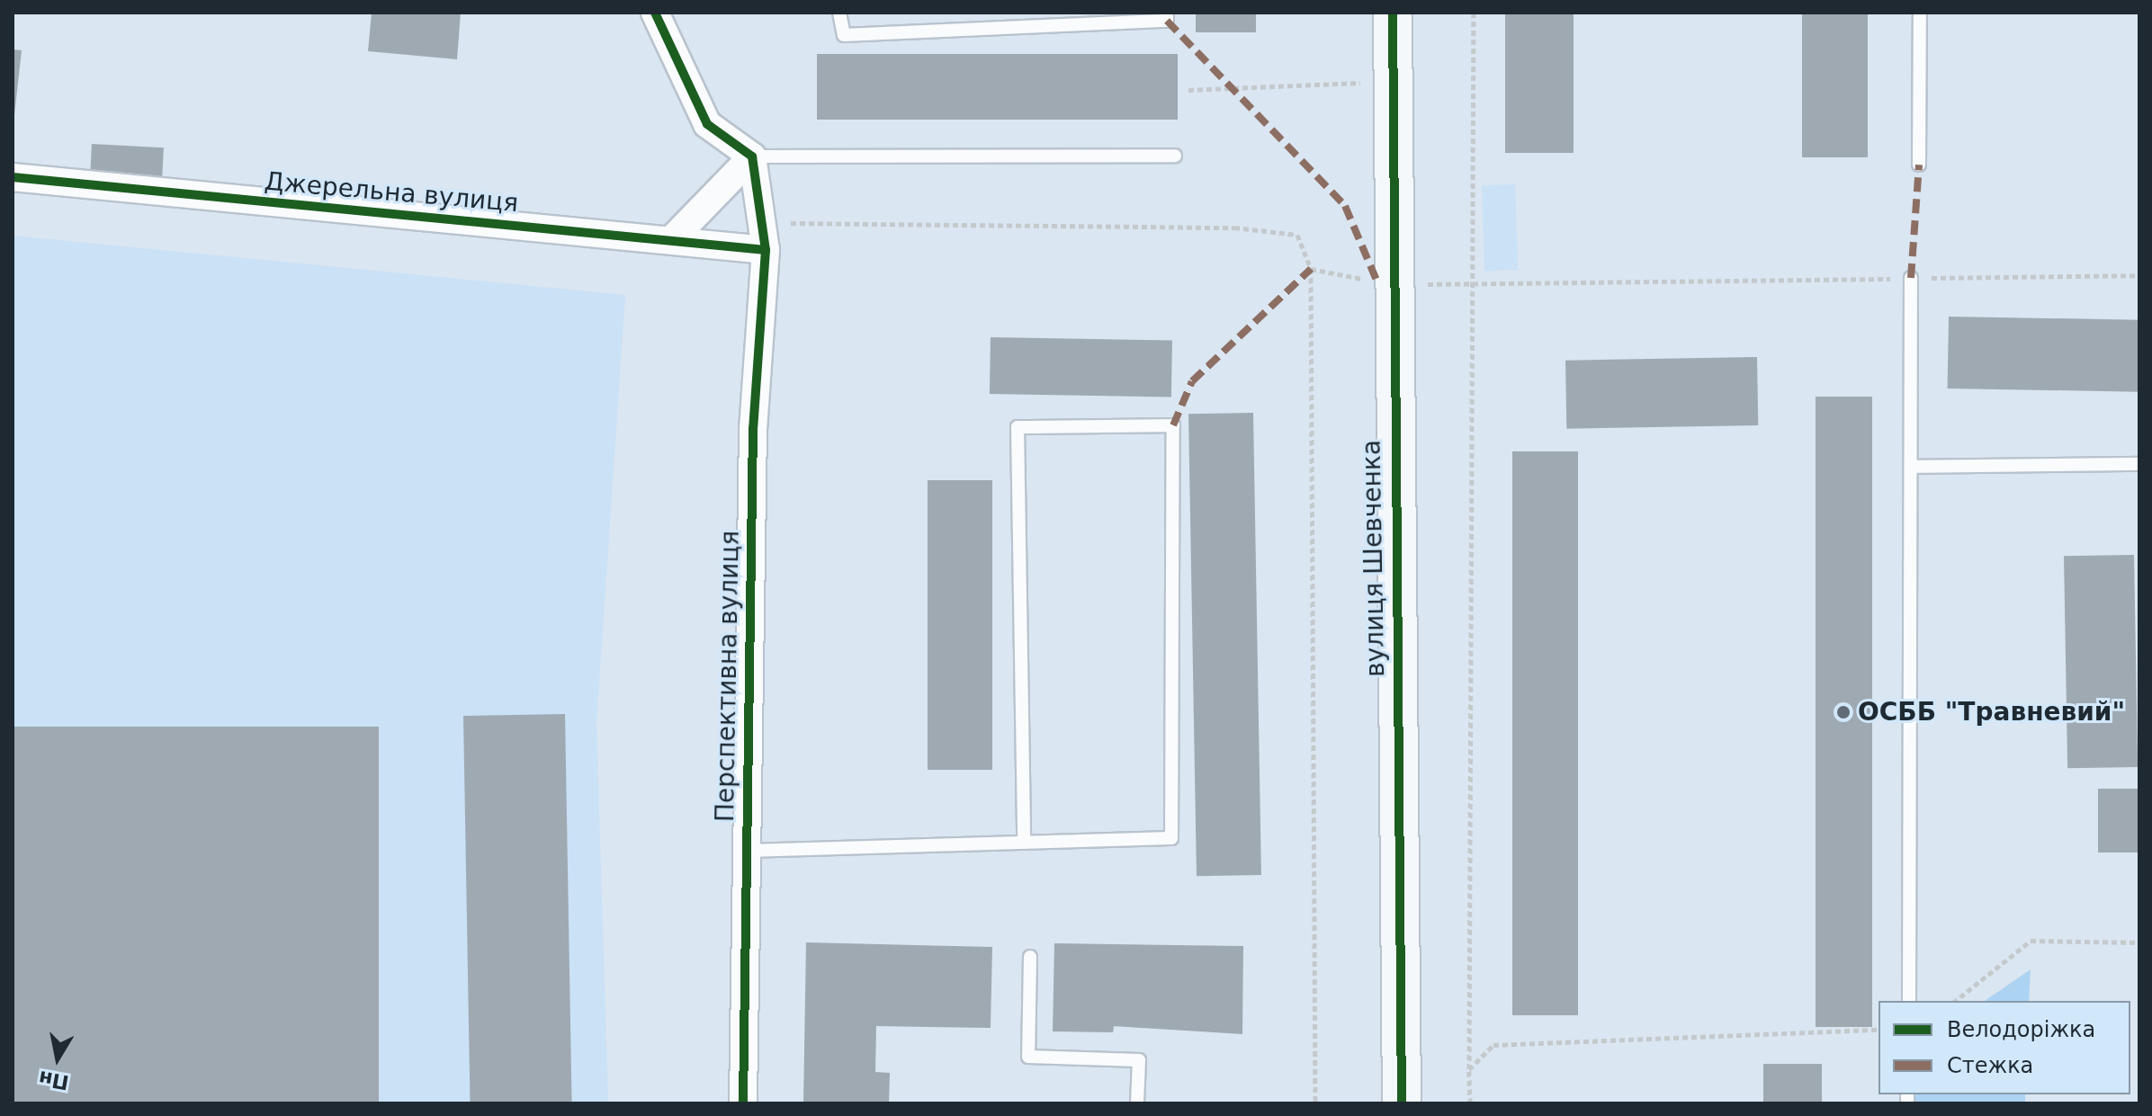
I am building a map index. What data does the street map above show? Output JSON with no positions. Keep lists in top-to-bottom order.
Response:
{
  "streets": {
    "street": ["Джерельна вулиця", "вулиця Шевченка", "Перспективна вулиця"]
  },
  "crossings": [
    ["Джерельна вулиця", "Перспективна вулиця"]
  ],
  "places": ["ОСББ \"Травневий\""],
  "legend": ["Велодоріжка", "Стежка"],
  "north": "bottom"
}
